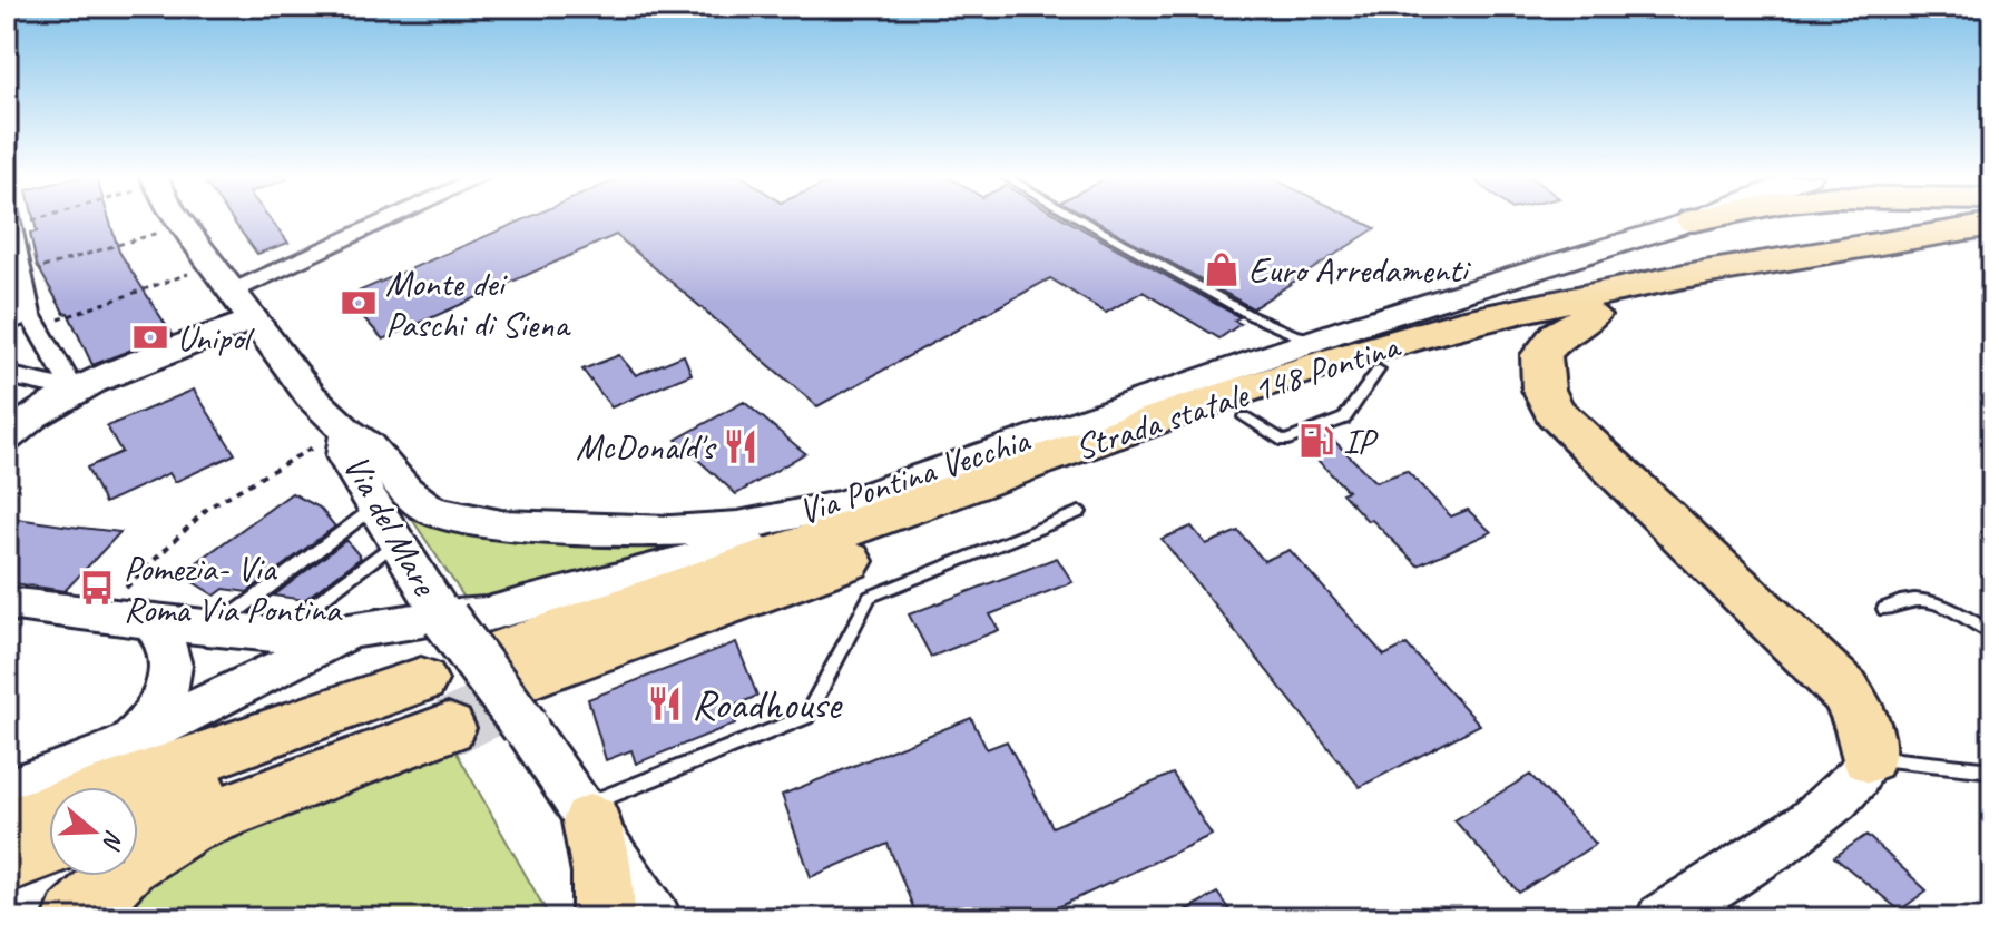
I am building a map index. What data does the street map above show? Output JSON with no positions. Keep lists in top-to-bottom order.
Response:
{
  "streets": {
    "highway": ["Strada statale 148 Pontina"],
    "street": ["Via Pontina Vecchia", "Via del Mare"]
  },
  "crossings": [
    ["Strada statale 148 Pontina", "Via del Mare"],
    ["Via Pontina Vecchia", "Via del Mare"]
  ],
  "places": {
    "shop": ["Euro Arredamenti"],
    "bank": ["Monte dei Paschi di Siena", "Unipol"],
    "fuel station": ["IP"],
    "restaurant": ["McDonald's", "Roadhouse"],
    "bus stop": ["Pomezia- Via Roma Via Pontina"]
  },
  "north": "right"
}
